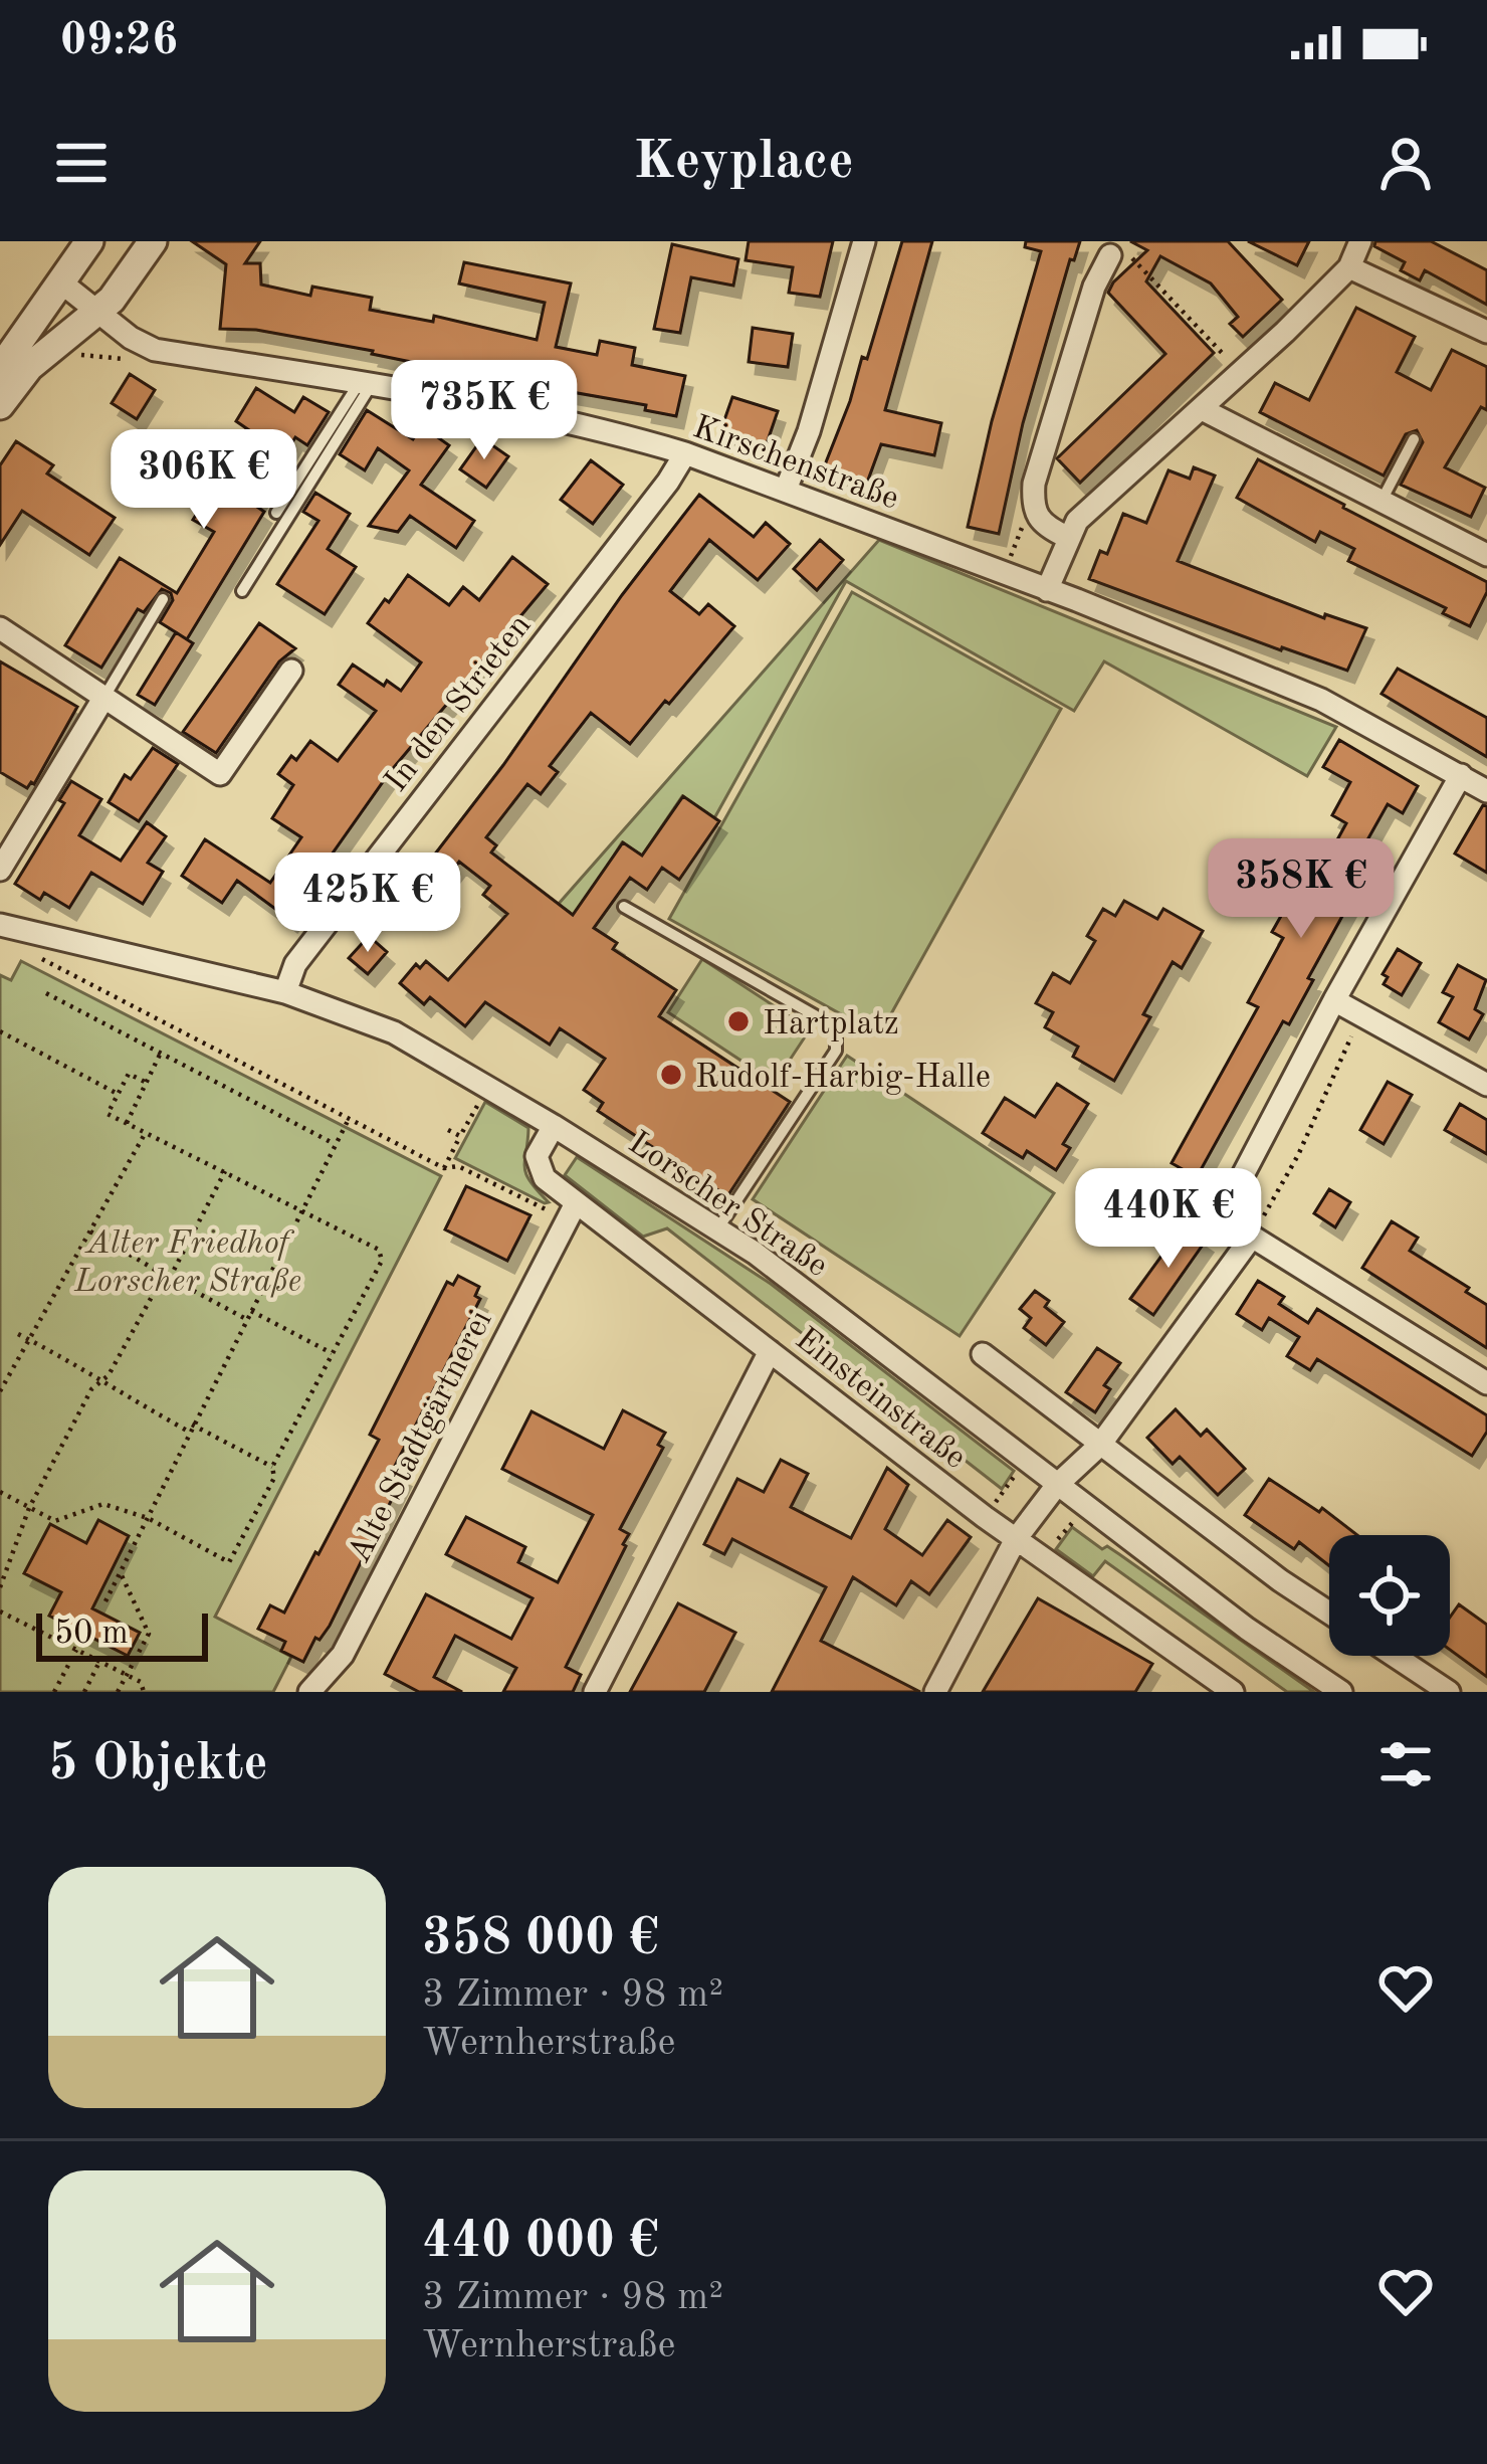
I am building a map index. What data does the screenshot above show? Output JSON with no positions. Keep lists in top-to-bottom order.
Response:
{
  "streets": {
    "street": [
      "Kirschenstraße",
      "In den Strieten",
      "Lorscher Straße",
      "Einsteinstraße",
      "Alte Stadtgärtnerei"
    ]
  },
  "crossings": [
    ["Kirschenstraße", "In den Strieten"],
    ["In den Strieten", "Lorscher Straße"],
    ["Lorscher Straße", "Einsteinstraße"],
    ["Einsteinstraße", "Alte Stadtgärtnerei"]
  ],
  "parks": ["Alter Friedhof Lorscher Straße"],
  "places": ["Hartplatz", "Rudolf-Harbig-Halle"],
  "scale_bar": "50 m",
  "page": {
    "status": "09:26",
    "header": "Keyplace",
    "price": [
      "735K €",
      "306K €",
      "358K €",
      "425K €",
      "440K €"
    ],
    "scale": "50 m",
    "heading": "5 Objekte",
    "list": [
      {
        "name": "358 000 €",
        "note": "3 Zimmer · 98 m² · Wernherstraße"
      },
      {
        "name": "440 000 €",
        "note": "3 Zimmer · 98 m² · Wernherstraße"
      }
    ]
  }
}
